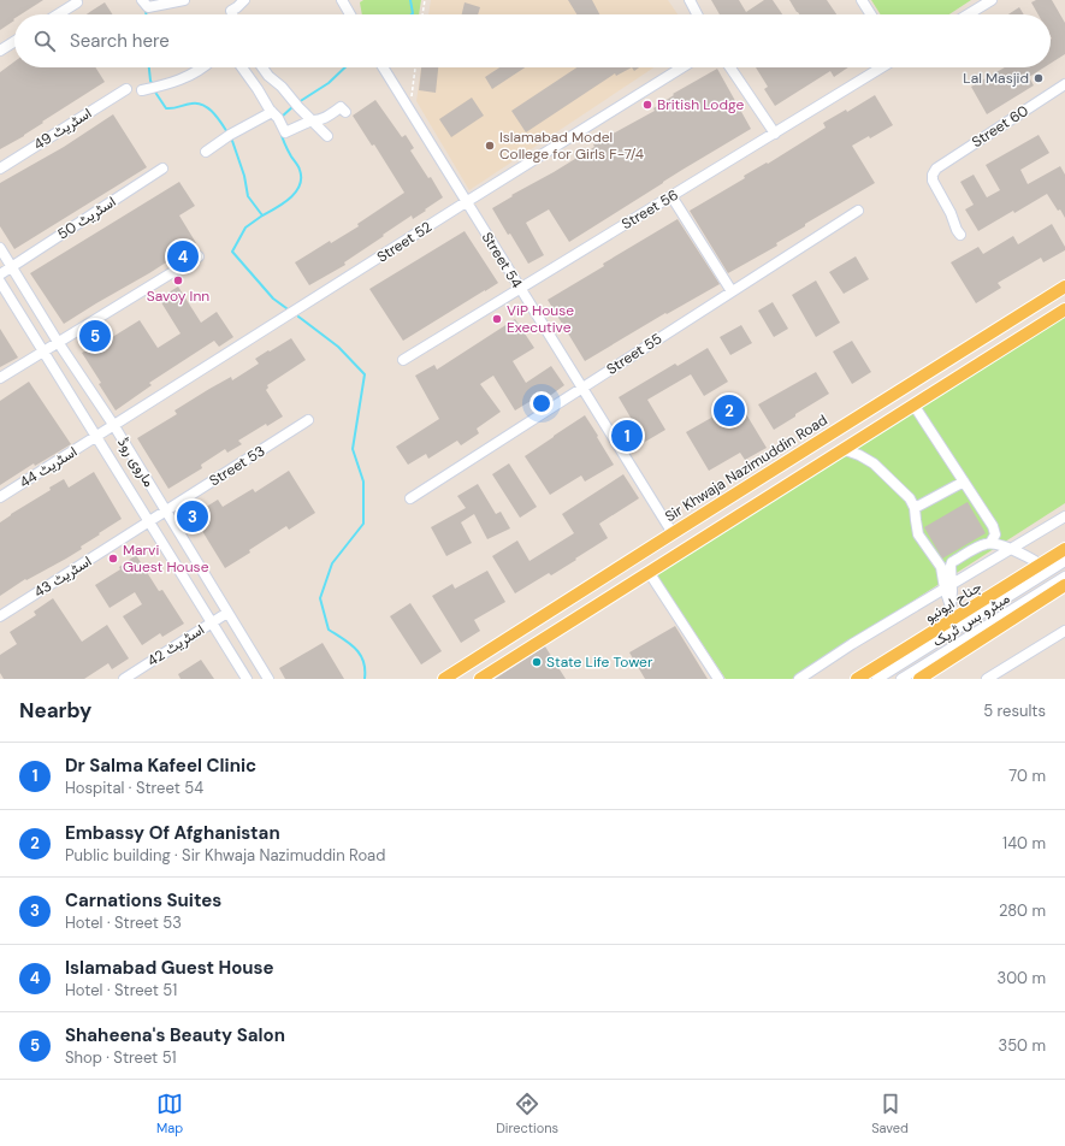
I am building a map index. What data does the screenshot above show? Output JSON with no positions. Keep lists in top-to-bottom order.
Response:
{
  "streets": {
    "main road": ["Sir Khwaja Nazimuddin Road", "جناح ایونیو"],
    "street": [
      "Street 60",
      "اسٹریٹ 49",
      "Street 56",
      "اسٹریٹ 50",
      "Street 52",
      "Street 54",
      "Street 55",
      "ماروی روڈ",
      "Street 53",
      "اسٹریٹ 44",
      "اسٹریٹ 43",
      "میٹرو بس ٹریک",
      "اسٹریٹ 42"
    ]
  },
  "crossings": [
    ["Street 56", "Street 54"],
    ["اسٹریٹ 50", "ماروی روڈ"],
    ["Street 52", "Street 54"],
    ["Street 52", "ماروی روڈ"],
    ["Street 52", "اسٹریٹ 44"],
    ["Street 54", "Street 55"],
    ["Street 54", "Sir Khwaja Nazimuddin Road"],
    ["ماروی روڈ", "Street 53"],
    ["ماروی روڈ", "اسٹریٹ 44"],
    ["ماروی روڈ", "اسٹریٹ 43"],
    ["ماروی روڈ", "اسٹریٹ 42"],
    ["Street 53", "اسٹریٹ 43"]
  ],
  "places": [
    "Lal Masjid",
    "British Lodge",
    "Islamabad Model College for Girls F-7/4",
    "Savoy Inn",
    "ViP House Executive",
    "Marvi Guest House",
    "State Life Tower"
  ],
  "page": {
    "search": "Search here",
    "pins": [
      "4",
      "5",
      "2",
      "1",
      "3"
    ],
    "heading": ["Nearby", "5 results"],
    "list": [
      {
        "mark": "1",
        "name": "Dr Salma Kafeel Clinic",
        "note": "Hospital · Street 54",
        "value": "70 m"
      },
      {
        "mark": "2",
        "name": "Embassy Of Afghanistan",
        "note": "Public building · Sir Khwaja Nazimuddin Road",
        "value": "140 m"
      },
      {
        "mark": "3",
        "name": "Carnations Suites",
        "note": "Hotel · Street 53",
        "value": "280 m"
      },
      {
        "mark": "4",
        "name": "Islamabad Guest House",
        "note": "Hotel · Street 51",
        "value": "300 m"
      },
      {
        "mark": "5",
        "name": "Shaheena's Beauty Salon",
        "note": "Shop · Street 51",
        "value": "350 m"
      }
    ],
    "nav": ["Map", "Directions", "Saved"]
  }
}
